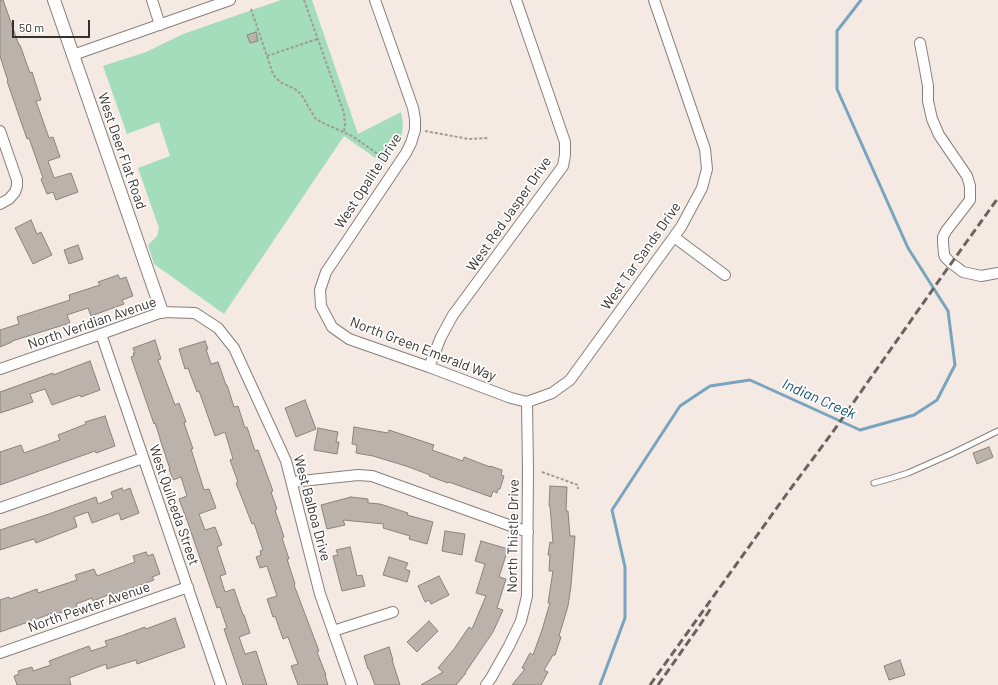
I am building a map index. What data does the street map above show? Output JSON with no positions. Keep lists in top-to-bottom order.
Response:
{
  "streets": {
    "street": [
      "West Deer Flat Road",
      "West Opalite Drive",
      "West Red Jasper Drive",
      "West Tar Sands Drive",
      "North Veridian Avenue",
      "North Green Emerald Way",
      "West Quilceda Street",
      "West Balboa Drive",
      "North Thistle Drive",
      "North Pewter Avenue"
    ]
  },
  "crossings": [
    ["West Deer Flat Road", "North Veridian Avenue"],
    ["West Opalite Drive", "North Green Emerald Way"],
    ["West Red Jasper Drive", "North Green Emerald Way"],
    ["West Tar Sands Drive", "North Green Emerald Way"],
    ["West Tar Sands Drive", "North Thistle Drive"],
    ["North Veridian Avenue", "West Quilceda Street"],
    ["North Veridian Avenue", "West Balboa Drive"],
    ["North Green Emerald Way", "North Thistle Drive"],
    ["West Quilceda Street", "North Pewter Avenue"]
  ],
  "water": ["Indian Creek"],
  "scale_bar": "50 m"
}
